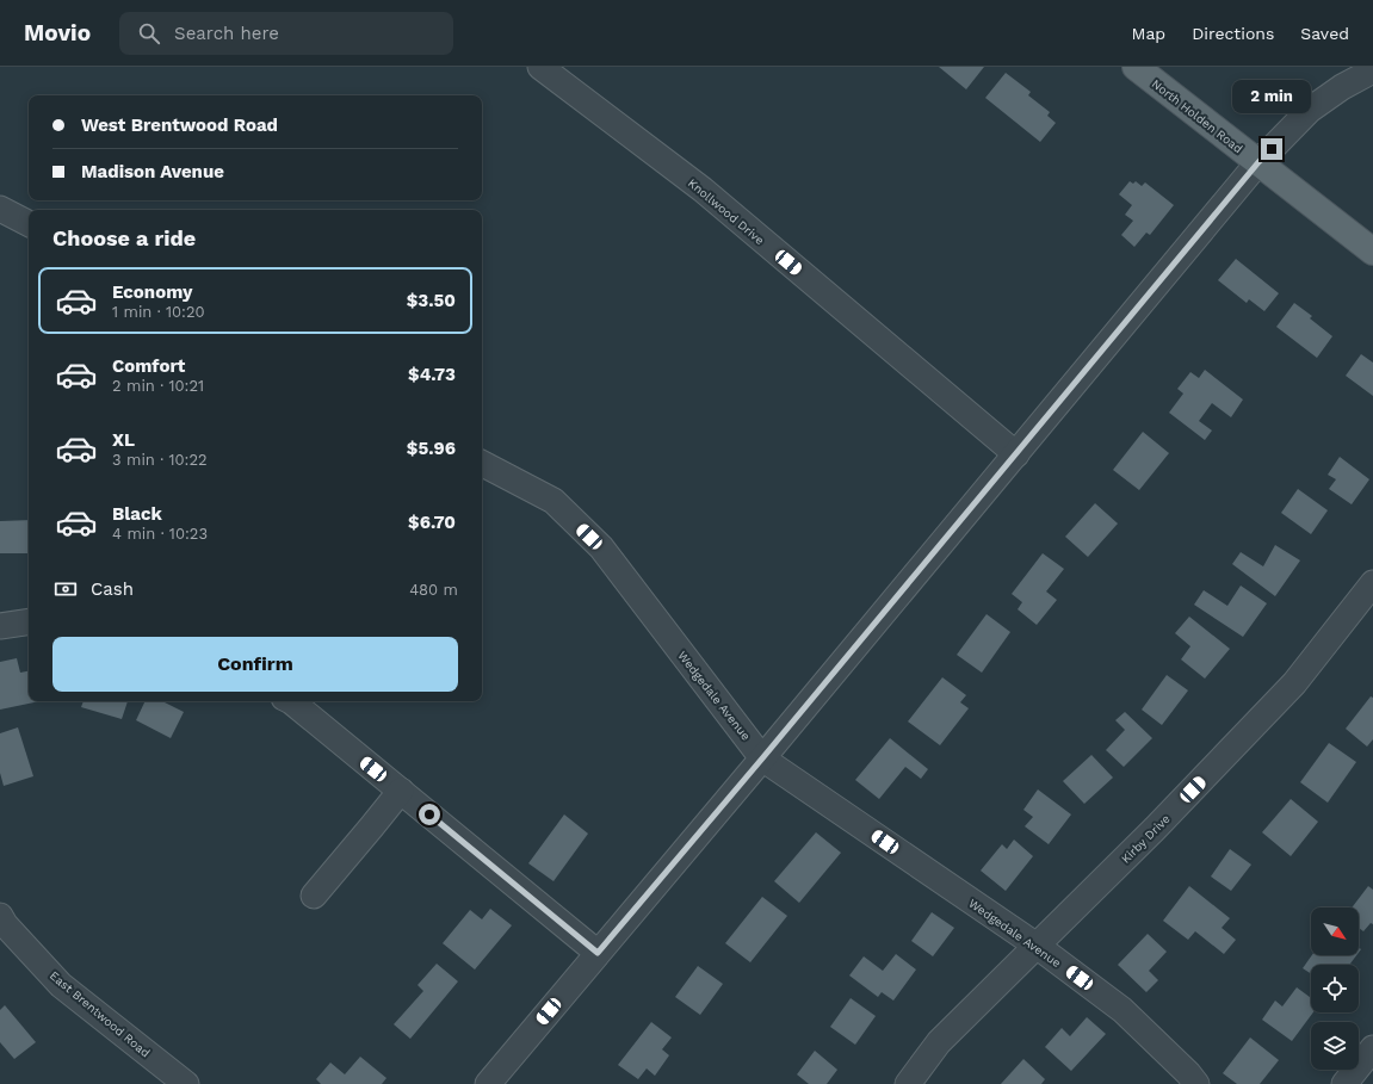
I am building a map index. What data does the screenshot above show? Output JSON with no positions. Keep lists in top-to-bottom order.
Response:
{
  "streets": {
    "main road": ["North Holden Road"],
    "street": [
      "Knollwood Drive",
      "Wedgedale Avenue",
      "Kirby Drive",
      "East Brentwood Road"
    ]
  },
  "crossings": [
    ["Wedgedale Avenue", "Kirby Drive"]
  ],
  "north": "bottom right",
  "page": {
    "header": "Movio",
    "search": "Search here",
    "nav": ["Map", "Directions", "Saved"],
    "bubble": "2 min",
    "banner": ["West Brentwood Road", "Madison Avenue"],
    "heading": "Choose a ride",
    "list": [
      {
        "name": "Economy",
        "note": "1 min · 10:20",
        "value": "$3.50"
      },
      {
        "name": "Comfort",
        "note": "2 min · 10:21",
        "value": "$4.73"
      },
      {
        "name": "XL",
        "note": "3 min · 10:22",
        "value": "$5.96"
      },
      {
        "name": "Black",
        "note": "4 min · 10:23",
        "value": "$6.70"
      }
    ],
    "pay": ["Cash", "480 m"],
    "buttons": "Confirm"
  }
}
